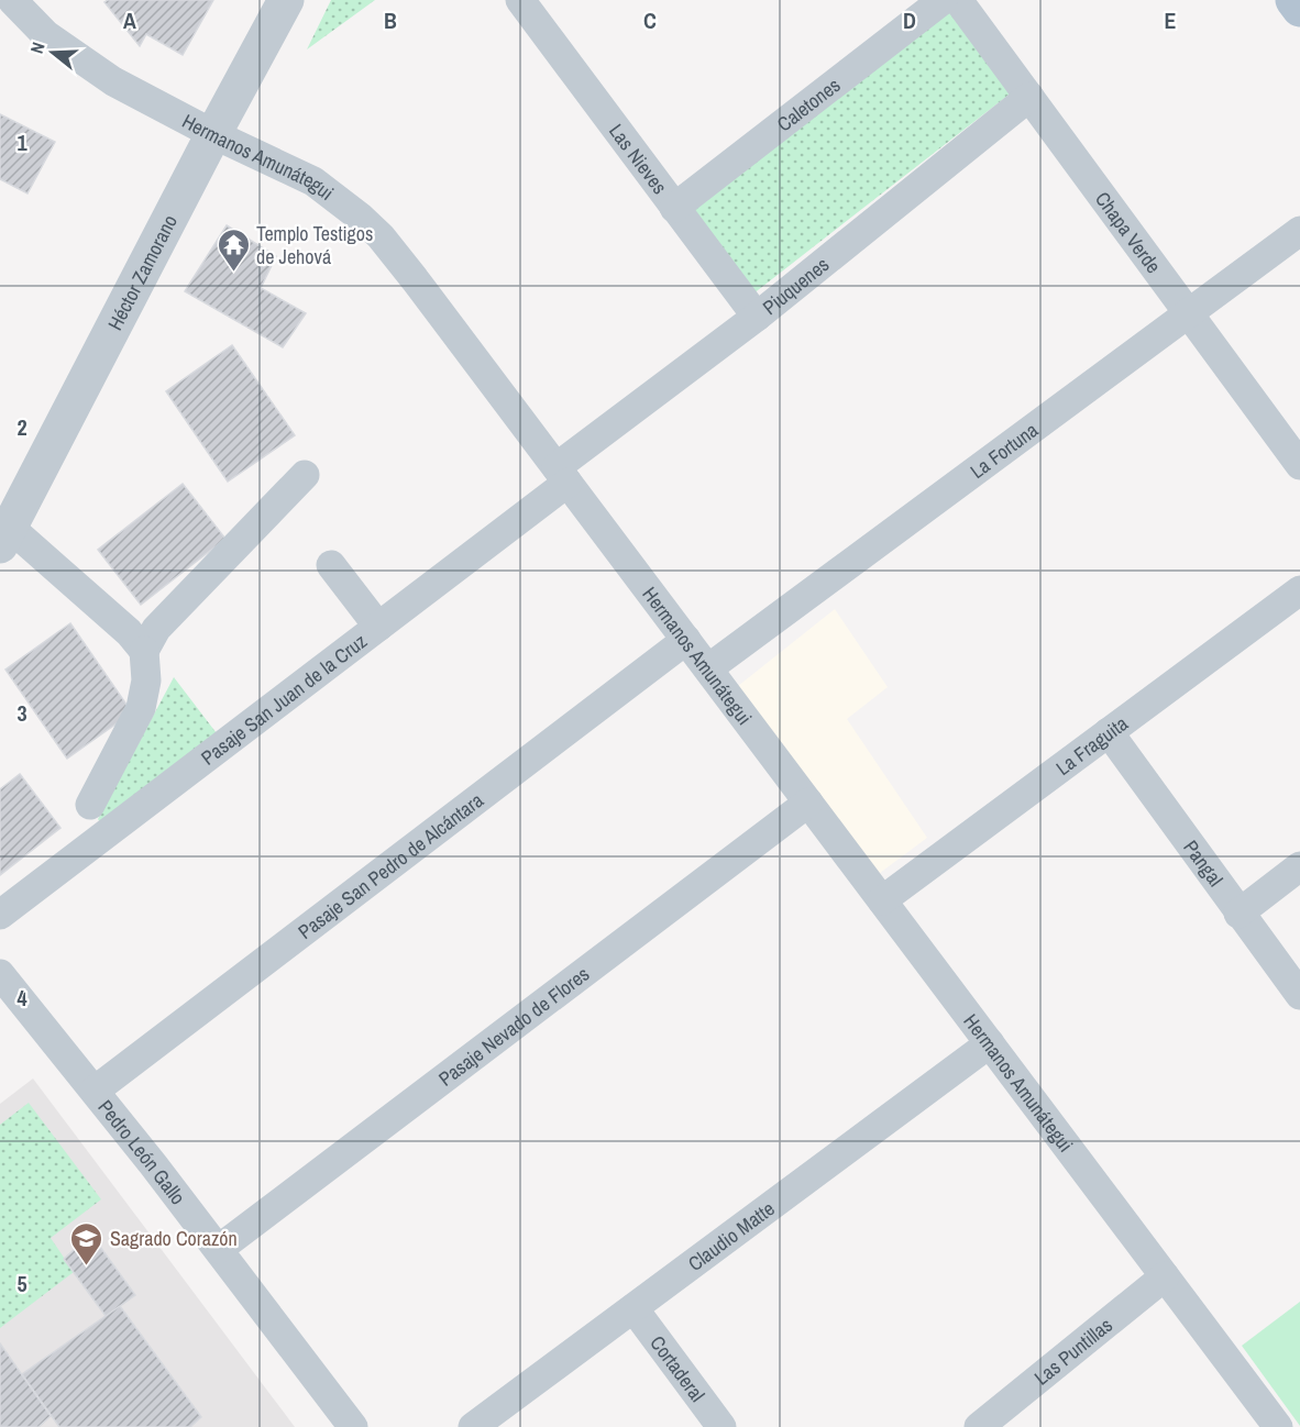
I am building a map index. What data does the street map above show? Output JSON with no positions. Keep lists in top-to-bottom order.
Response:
{
  "streets": {
    "street": [
      "Caletones",
      "Hermanos Amunátegui",
      "Las Nieves",
      "Chapa Verde",
      "Héctor Zamorano",
      "Piuquenes",
      "La Fortuna",
      "Pasaje San Juan de la Cruz",
      "La Fraguita",
      "Pangal",
      "Pasaje San Pedro de Alcántara",
      "Pasaje Nevado de Flores",
      "Pedro León Gallo",
      "Claudio Matte",
      "Las Puntillas",
      "Cortaderal"
    ]
  },
  "crossings": [
    ["Caletones", "Las Nieves"],
    ["Hermanos Amunátegui", "Héctor Zamorano"],
    ["Hermanos Amunátegui", "Piuquenes"],
    ["Hermanos Amunátegui", "La Fortuna"],
    ["Hermanos Amunátegui", "Pasaje San Juan de la Cruz"],
    ["Hermanos Amunátegui", "La Fraguita"],
    ["Hermanos Amunátegui", "Pasaje San Pedro de Alcántara"],
    ["Hermanos Amunátegui", "Pasaje Nevado de Flores"],
    ["Hermanos Amunátegui", "Claudio Matte"],
    ["Hermanos Amunátegui", "Las Puntillas"],
    ["Las Nieves", "Piuquenes"],
    ["Chapa Verde", "Piuquenes"],
    ["Chapa Verde", "La Fortuna"],
    ["Piuquenes", "Pasaje San Juan de la Cruz"],
    ["La Fraguita", "Pangal"],
    ["Pasaje San Pedro de Alcántara", "Pedro León Gallo"],
    ["Pasaje Nevado de Flores", "Pedro León Gallo"],
    ["Claudio Matte", "Cortaderal"]
  ],
  "places": {
    "temple": ["Templo Testigos de Jehová"],
    "school or university": ["Sagrado Corazón"]
  },
  "north": "left",
  "grid": {
    "columns": [
      "A",
      "B",
      "C",
      "D",
      "E"
    ],
    "rows": [
      "1",
      "2",
      "3",
      "4",
      "5"
    ]
  }
}
